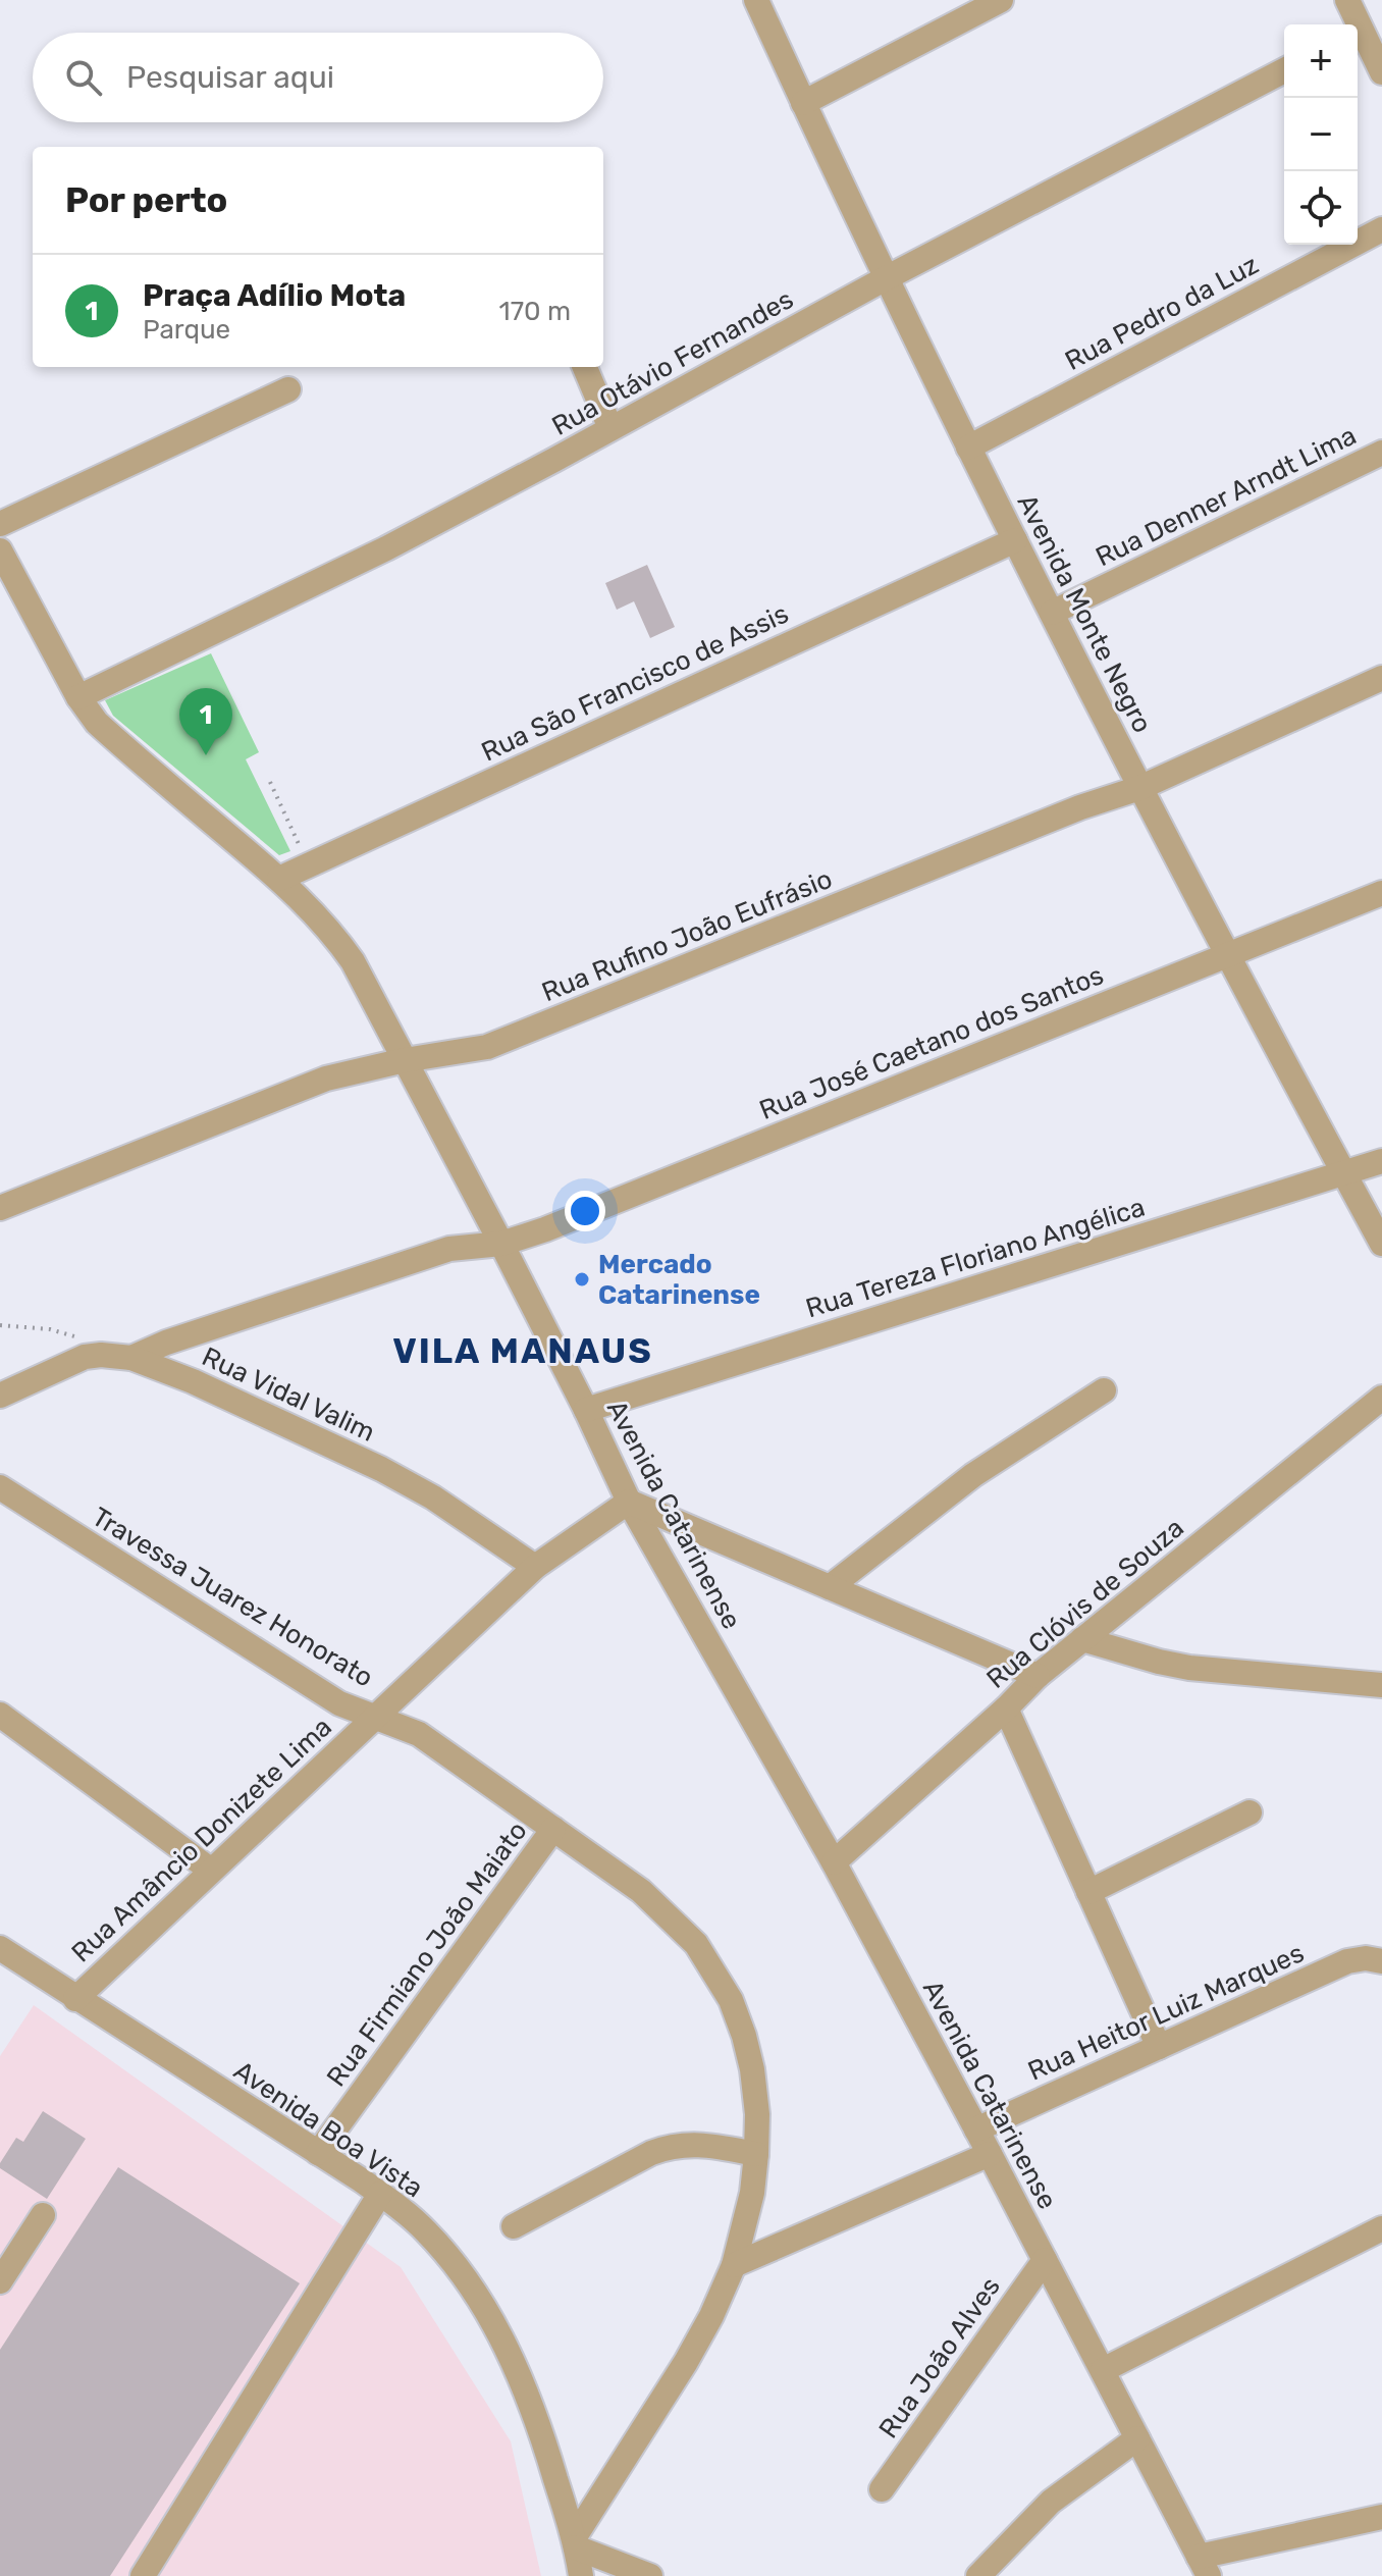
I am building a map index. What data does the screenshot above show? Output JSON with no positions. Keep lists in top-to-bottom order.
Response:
{
  "streets": {
    "street": [
      "Rua Pedro da Luz",
      "Rua Otávio Fernandes",
      "Rua Denner Arndt Lima",
      "Avenida Monte Negro",
      "Rua São Francisco de Assis",
      "Rua Rufino João Eufrásio",
      "Rua José Caetano dos Santos",
      "Rua Tereza Floriano Angélica",
      "Rua Vidal Valim",
      "Avenida Catarinense",
      "Travessa Juarez Honorato",
      "Rua Clóvis de Souza",
      "Rua Amâncio Donizete Lima",
      "Rua Firmiano João Maiato",
      "Rua Heitor Luiz Marques",
      "Avenida Boa Vista",
      "Rua João Alves"
    ]
  },
  "crossings": [
    ["Rua Pedro da Luz", "Avenida Monte Negro"],
    ["Rua Otávio Fernandes", "Avenida Monte Negro"],
    ["Rua Otávio Fernandes", "Avenida Catarinense"],
    ["Rua Denner Arndt Lima", "Avenida Monte Negro"],
    ["Avenida Monte Negro", "Rua São Francisco de Assis"],
    ["Avenida Monte Negro", "Rua Rufino João Eufrásio"],
    ["Avenida Monte Negro", "Rua José Caetano dos Santos"],
    ["Avenida Monte Negro", "Rua Tereza Floriano Angélica"],
    ["Rua São Francisco de Assis", "Avenida Catarinense"],
    ["Rua Rufino João Eufrásio", "Avenida Catarinense"],
    ["Rua José Caetano dos Santos", "Rua Vidal Valim"],
    ["Rua José Caetano dos Santos", "Avenida Catarinense"],
    ["Rua Tereza Floriano Angélica", "Avenida Catarinense"],
    ["Rua Vidal Valim", "Rua Amâncio Donizete Lima"],
    ["Avenida Catarinense", "Rua Clóvis de Souza"],
    ["Avenida Catarinense", "Rua Amâncio Donizete Lima"],
    ["Avenida Catarinense", "Rua Heitor Luiz Marques"],
    ["Avenida Catarinense", "Rua João Alves"],
    ["Travessa Juarez Honorato", "Rua Amâncio Donizete Lima"],
    ["Travessa Juarez Honorato", "Rua Firmiano João Maiato"],
    ["Travessa Juarez Honorato", "Avenida Boa Vista"],
    ["Rua Amâncio Donizete Lima", "Avenida Boa Vista"],
    ["Rua Firmiano João Maiato", "Avenida Boa Vista"]
  ],
  "districts": ["VILA MANAUS"],
  "places": ["Mercado Catarinense"],
  "page": {
    "map_buttons": ["+", "−"],
    "search": "Pesquisar aqui",
    "heading": "Por perto",
    "list": [
      {
        "mark": "1",
        "name": "Praça Adílio Mota",
        "note": "Parque",
        "value": "170 m"
      }
    ],
    "pins": "1"
  }
}
